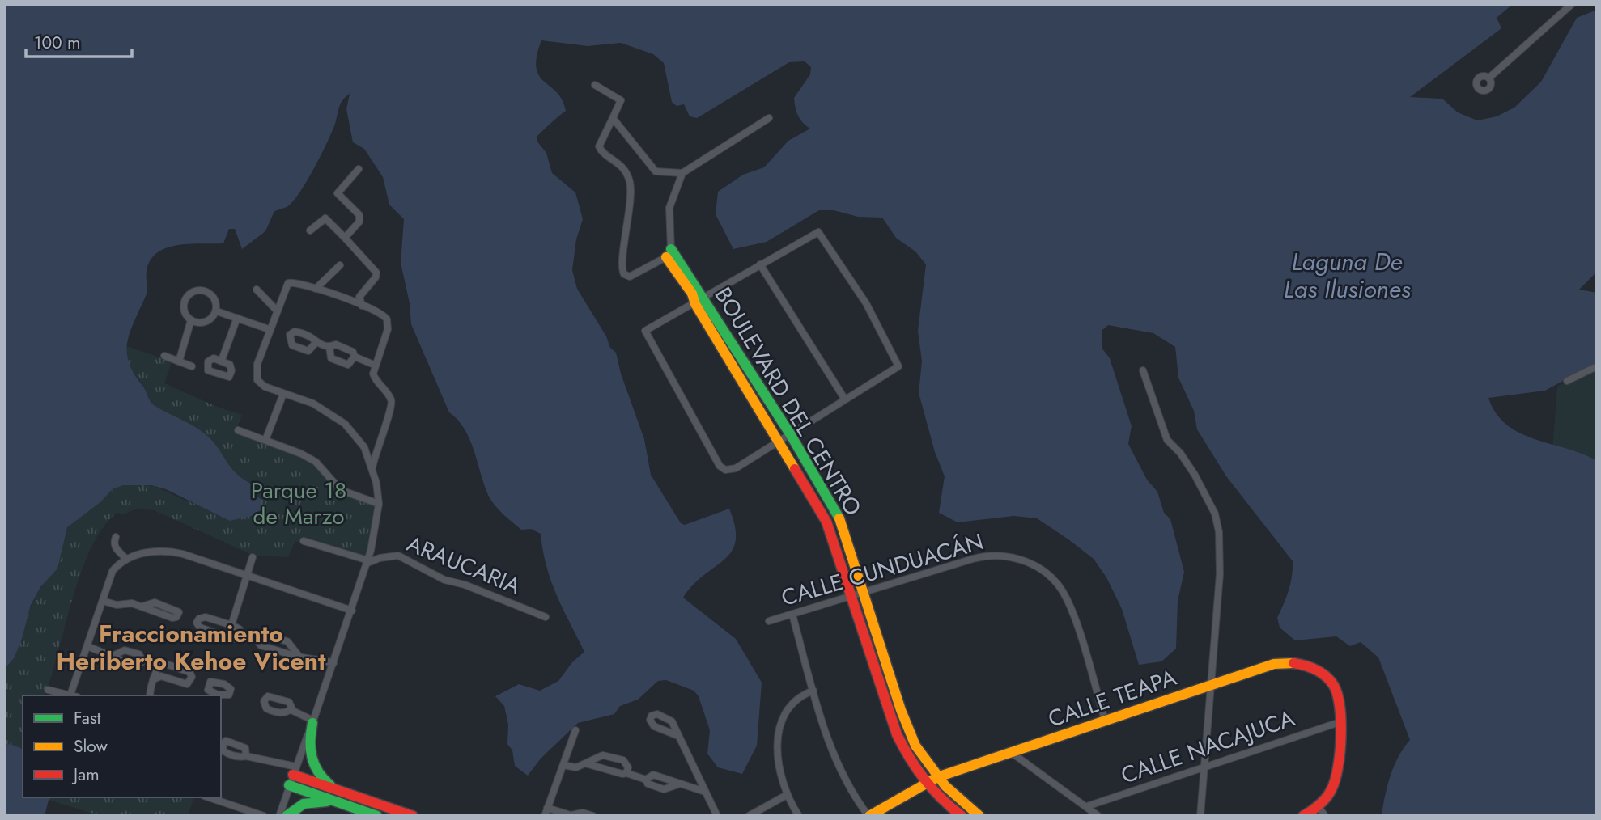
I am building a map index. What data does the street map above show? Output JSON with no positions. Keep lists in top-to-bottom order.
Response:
{
  "streets": {
    "street": [
      "BOULEVARD DEL CENTRO",
      "ARAUCARIA",
      "CALLE CUNDUACÁN",
      "CALLE TEAPA",
      "CALLE NACAJUCA"
    ]
  },
  "crossings": [
    ["BOULEVARD DEL CENTRO", "CALLE CUNDUACÁN"],
    ["BOULEVARD DEL CENTRO", "CALLE TEAPA"],
    ["CALLE CUNDUACÁN", "CALLE TEAPA"],
    ["CALLE TEAPA", "CALLE NACAJUCA"]
  ],
  "districts": ["Fraccionamiento Heriberto Kehoe Vicent"],
  "water": ["Laguna De Las Ilusiones"],
  "parks": ["Parque 18 de Marzo"],
  "legend": ["Fast", "Slow", "Jam"],
  "scale_bar": "100 m"
}
